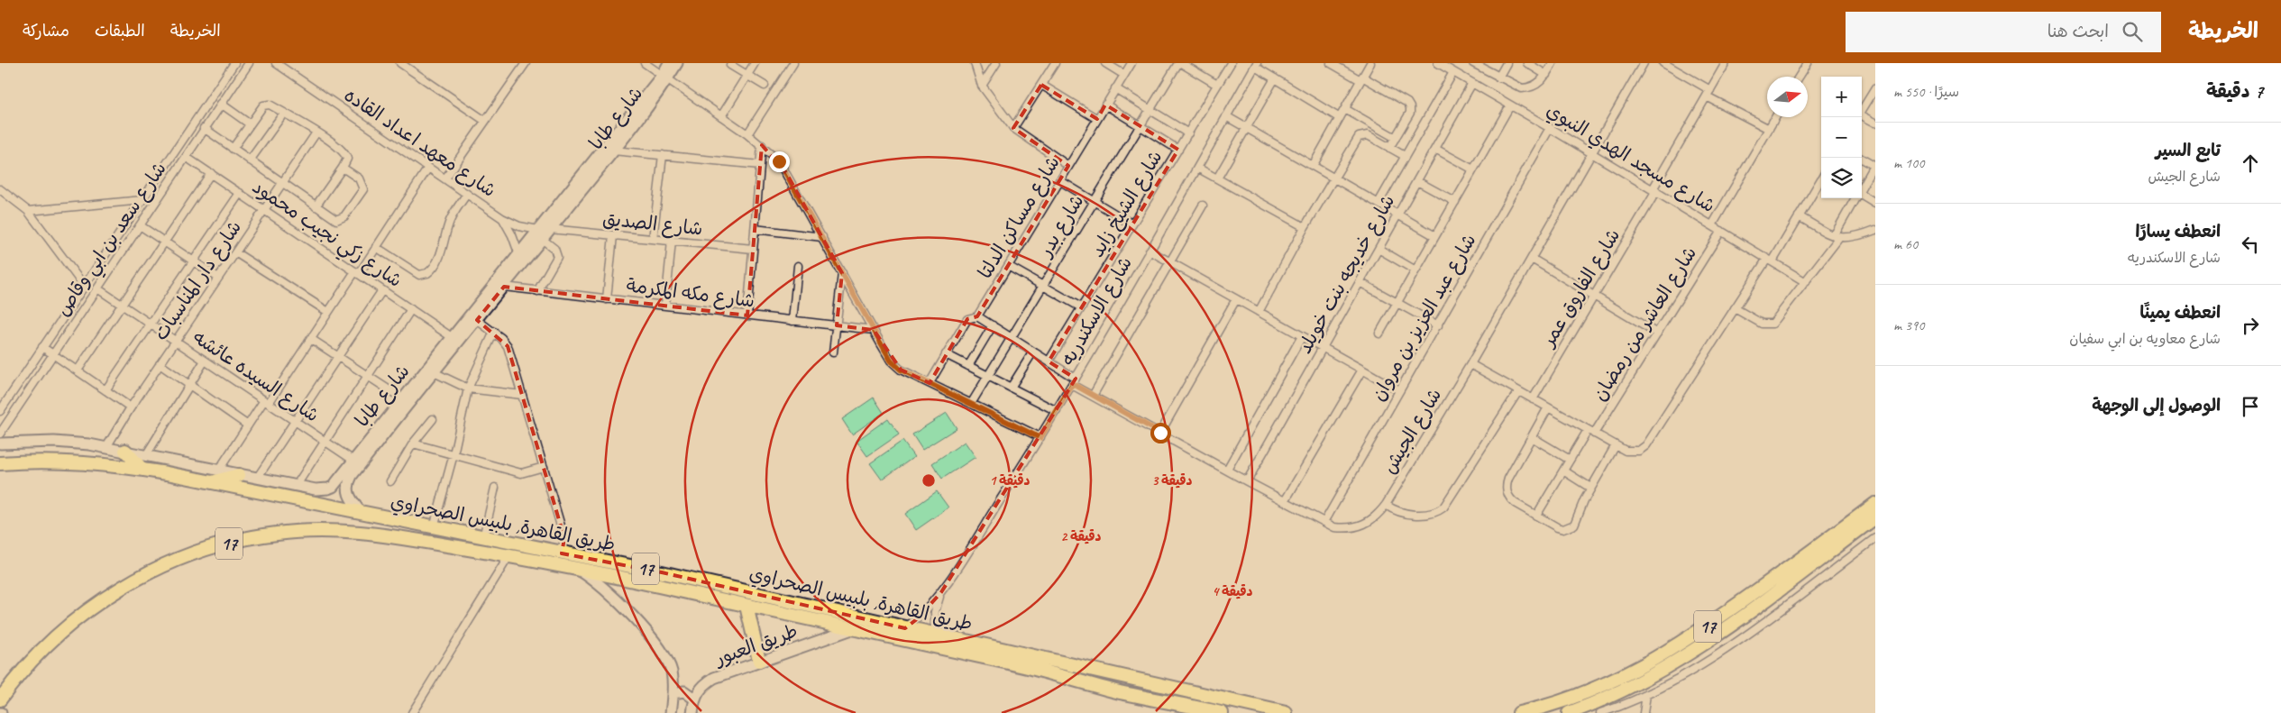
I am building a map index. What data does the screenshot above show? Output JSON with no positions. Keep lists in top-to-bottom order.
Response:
{
  "streets": {
    "highway": ["طريق القاهرة, بلبيس الصحراوي", "17"],
    "street": [
      "شارع طابا",
      "شارع معهد اعداد القاده",
      "شارع مسجد الهدي النبوي",
      "شارع الشيخ زايد",
      "شارع مساكن الدلتا",
      "شارع الصديق",
      "شارع بدر",
      "شارع زكي نجيب محمود",
      "شارع سعد بن ابي وقاص",
      "شارع خديجه بنت خويلد",
      "شارع دار المناسبات",
      "شارع الفاروق عمر",
      "شارع مكه المكرمة",
      "شارع الاسكندريه",
      "شارع عبد العزيز بن مروان",
      "شارع العاشر من رمضان",
      "شارع السيده عائشه",
      "شارع الجيش",
      "طريق العبور"
    ]
  },
  "crossings": [
    ["شارع طابا", "شارع معهد اعداد القاده"],
    ["شارع طابا", "شارع الصديق"],
    ["شارع طابا", "شارع زكي نجيب محمود"],
    ["شارع طابا", "شارع دار المناسبات"],
    ["شارع طابا", "شارع مكه المكرمة"],
    ["شارع طابا", "شارع السيده عائشه"],
    ["شارع مسجد الهدي النبوي", "شارع خديجه بنت خويلد"],
    ["شارع مسجد الهدي النبوي", "شارع الفاروق عمر"],
    ["شارع مسجد الهدي النبوي", "شارع عبد العزيز بن مروان"],
    ["شارع مسجد الهدي النبوي", "شارع العاشر من رمضان"],
    ["شارع مسجد الهدي النبوي", "شارع الجيش"],
    ["شارع الشيخ زايد", "شارع الجيش"],
    ["شارع مساكن الدلتا", "شارع الجيش"],
    ["شارع بدر", "شارع الجيش"],
    ["شارع زكي نجيب محمود", "شارع سعد بن ابي وقاص"],
    ["شارع زكي نجيب محمود", "شارع دار المناسبات"],
    ["شارع سعد بن ابي وقاص", "شارع السيده عائشه"],
    ["شارع خديجه بنت خويلد", "شارع الجيش"],
    ["شارع دار المناسبات", "شارع السيده عائشه"],
    ["شارع الاسكندريه", "شارع الجيش"],
    ["شارع الاسكندريه", "طريق القاهرة, بلبيس الصحراوي"],
    ["شارع عبد العزيز بن مروان", "شارع الجيش"],
    ["طريق القاهرة, بلبيس الصحراوي", "طريق العبور"]
  ],
  "north": "right",
  "page": {
    "header": "الخريطة",
    "search": "ابحث هنا",
    "nav": ["الخريطة", "الطبقات", "مشاركة"],
    "heading": ["7 دقيقة", "سيرًا · 550 m"],
    "map_buttons": ["+", "−"],
    "list": [
      ["تابع السير", "شارع الجيش", "100 m"],
      ["انعطف يسارًا", "شارع الاسكندريه", "60 m"],
      ["انعطف يمينًا", "شارع معاويه بن ابي سفيان", "390 m"],
      "الوصول إلى الوجهة"
    ]
  },
  "rings": [
    "1 دقيقة",
    "3 دقيقة",
    "2 دقيقة",
    "4 دقيقة"
  ]
}
